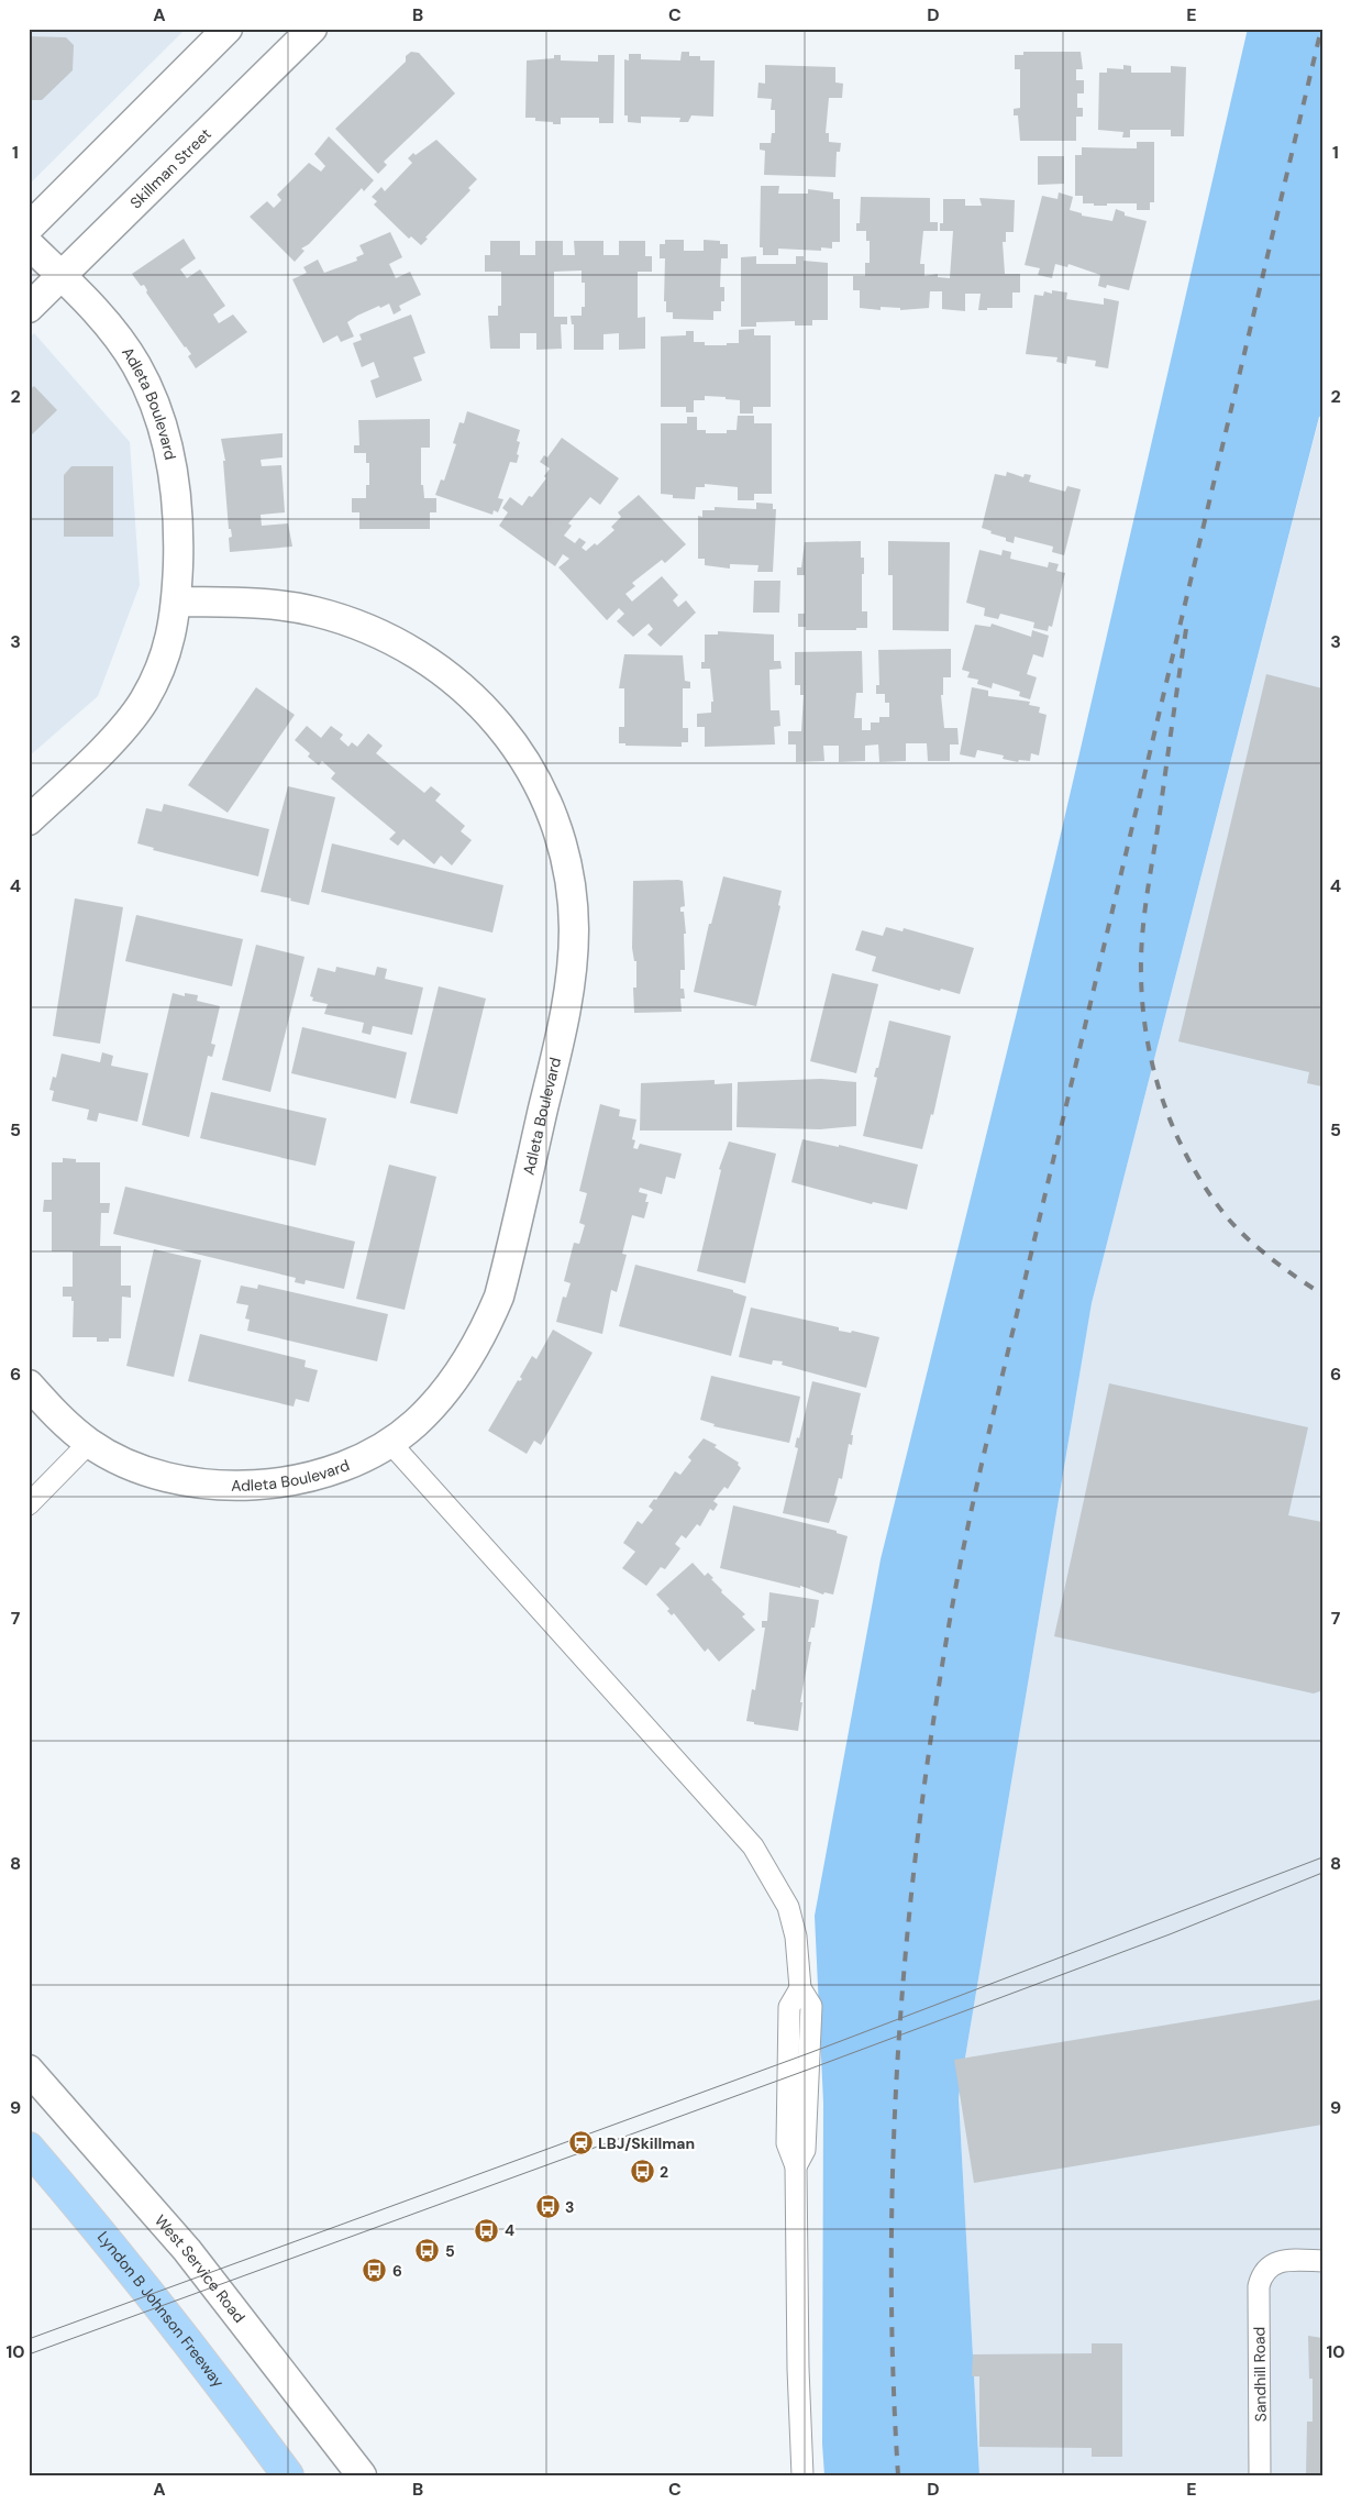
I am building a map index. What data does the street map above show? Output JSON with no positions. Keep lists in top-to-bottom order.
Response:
{
  "streets": {
    "highway": ["Lyndon B Johnson Freeway"],
    "street": [
      "Skillman Street",
      "Adleta Boulevard",
      "West Service Road",
      "Sandhill Road"
    ]
  },
  "crossings": [
    ["Skillman Street", "Adleta Boulevard"]
  ],
  "places": {
    "station": ["LBJ/Skillman"],
    "bus stop": [
      "2",
      "3",
      "4",
      "5",
      "6"
    ]
  },
  "grid": {
    "columns": [
      "A",
      "B",
      "C",
      "D",
      "E"
    ],
    "rows": [
      "1",
      "2",
      "3",
      "4",
      "5",
      "6",
      "7",
      "8",
      "9",
      "10"
    ]
  }
}
